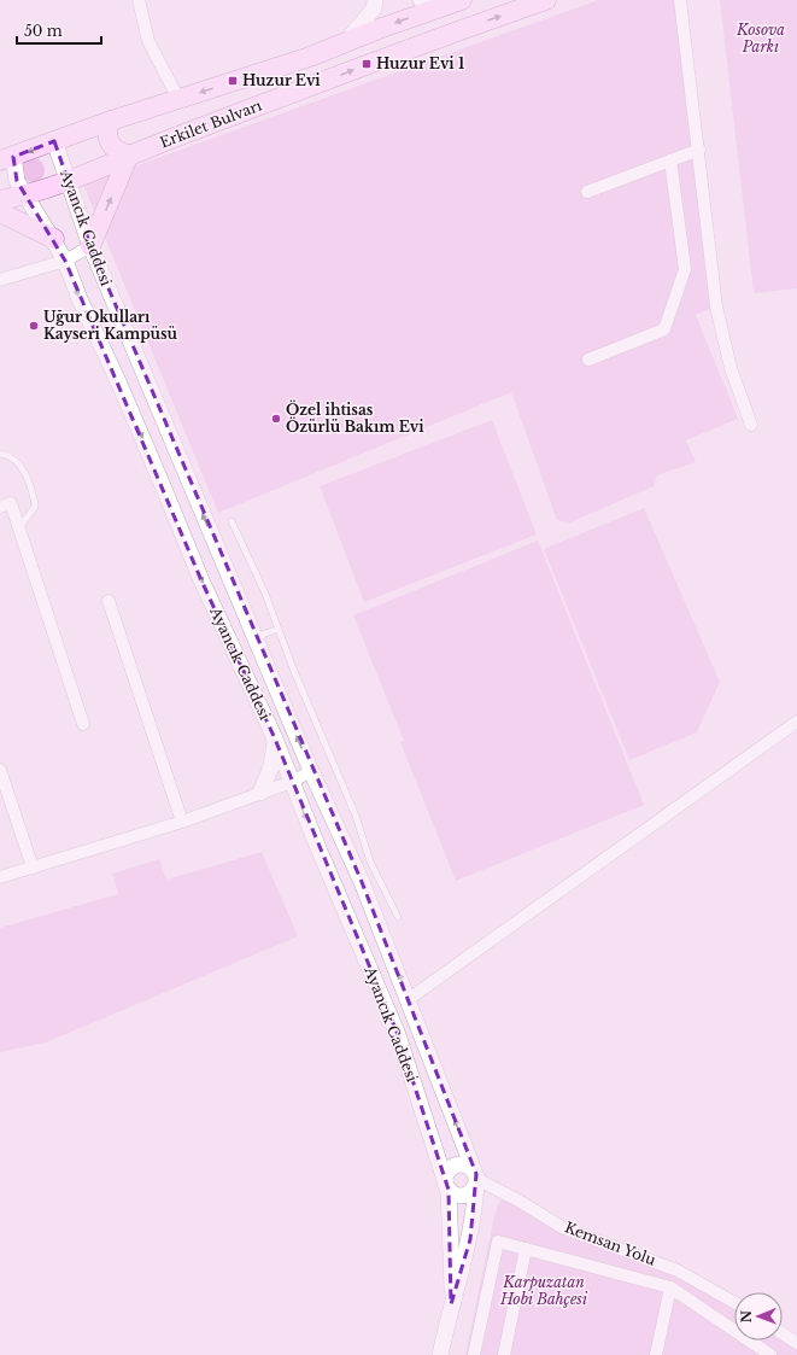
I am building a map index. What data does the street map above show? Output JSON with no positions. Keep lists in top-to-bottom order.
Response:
{
  "streets": {
    "main road": ["Erkilet Bulvarı"],
    "street": ["Ayancık Caddesi", "Kemsan Yolu"]
  },
  "crossings": [
    ["Erkilet Bulvarı", "Ayancık Caddesi"],
    ["Ayancık Caddesi", "Kemsan Yolu"]
  ],
  "parks": ["Kosova Parkı", "Karpuzatan Hobi Bahçesi"],
  "places": {
    "transit": ["Huzur Evi 1", "Huzur Evi"],
    "other": ["Uğur Okulları Kayseri Kampüsü", "Özel ihtisas Özürlü Bakım Evi"]
  },
  "scale_bar": "50 m",
  "north": "left"
}
